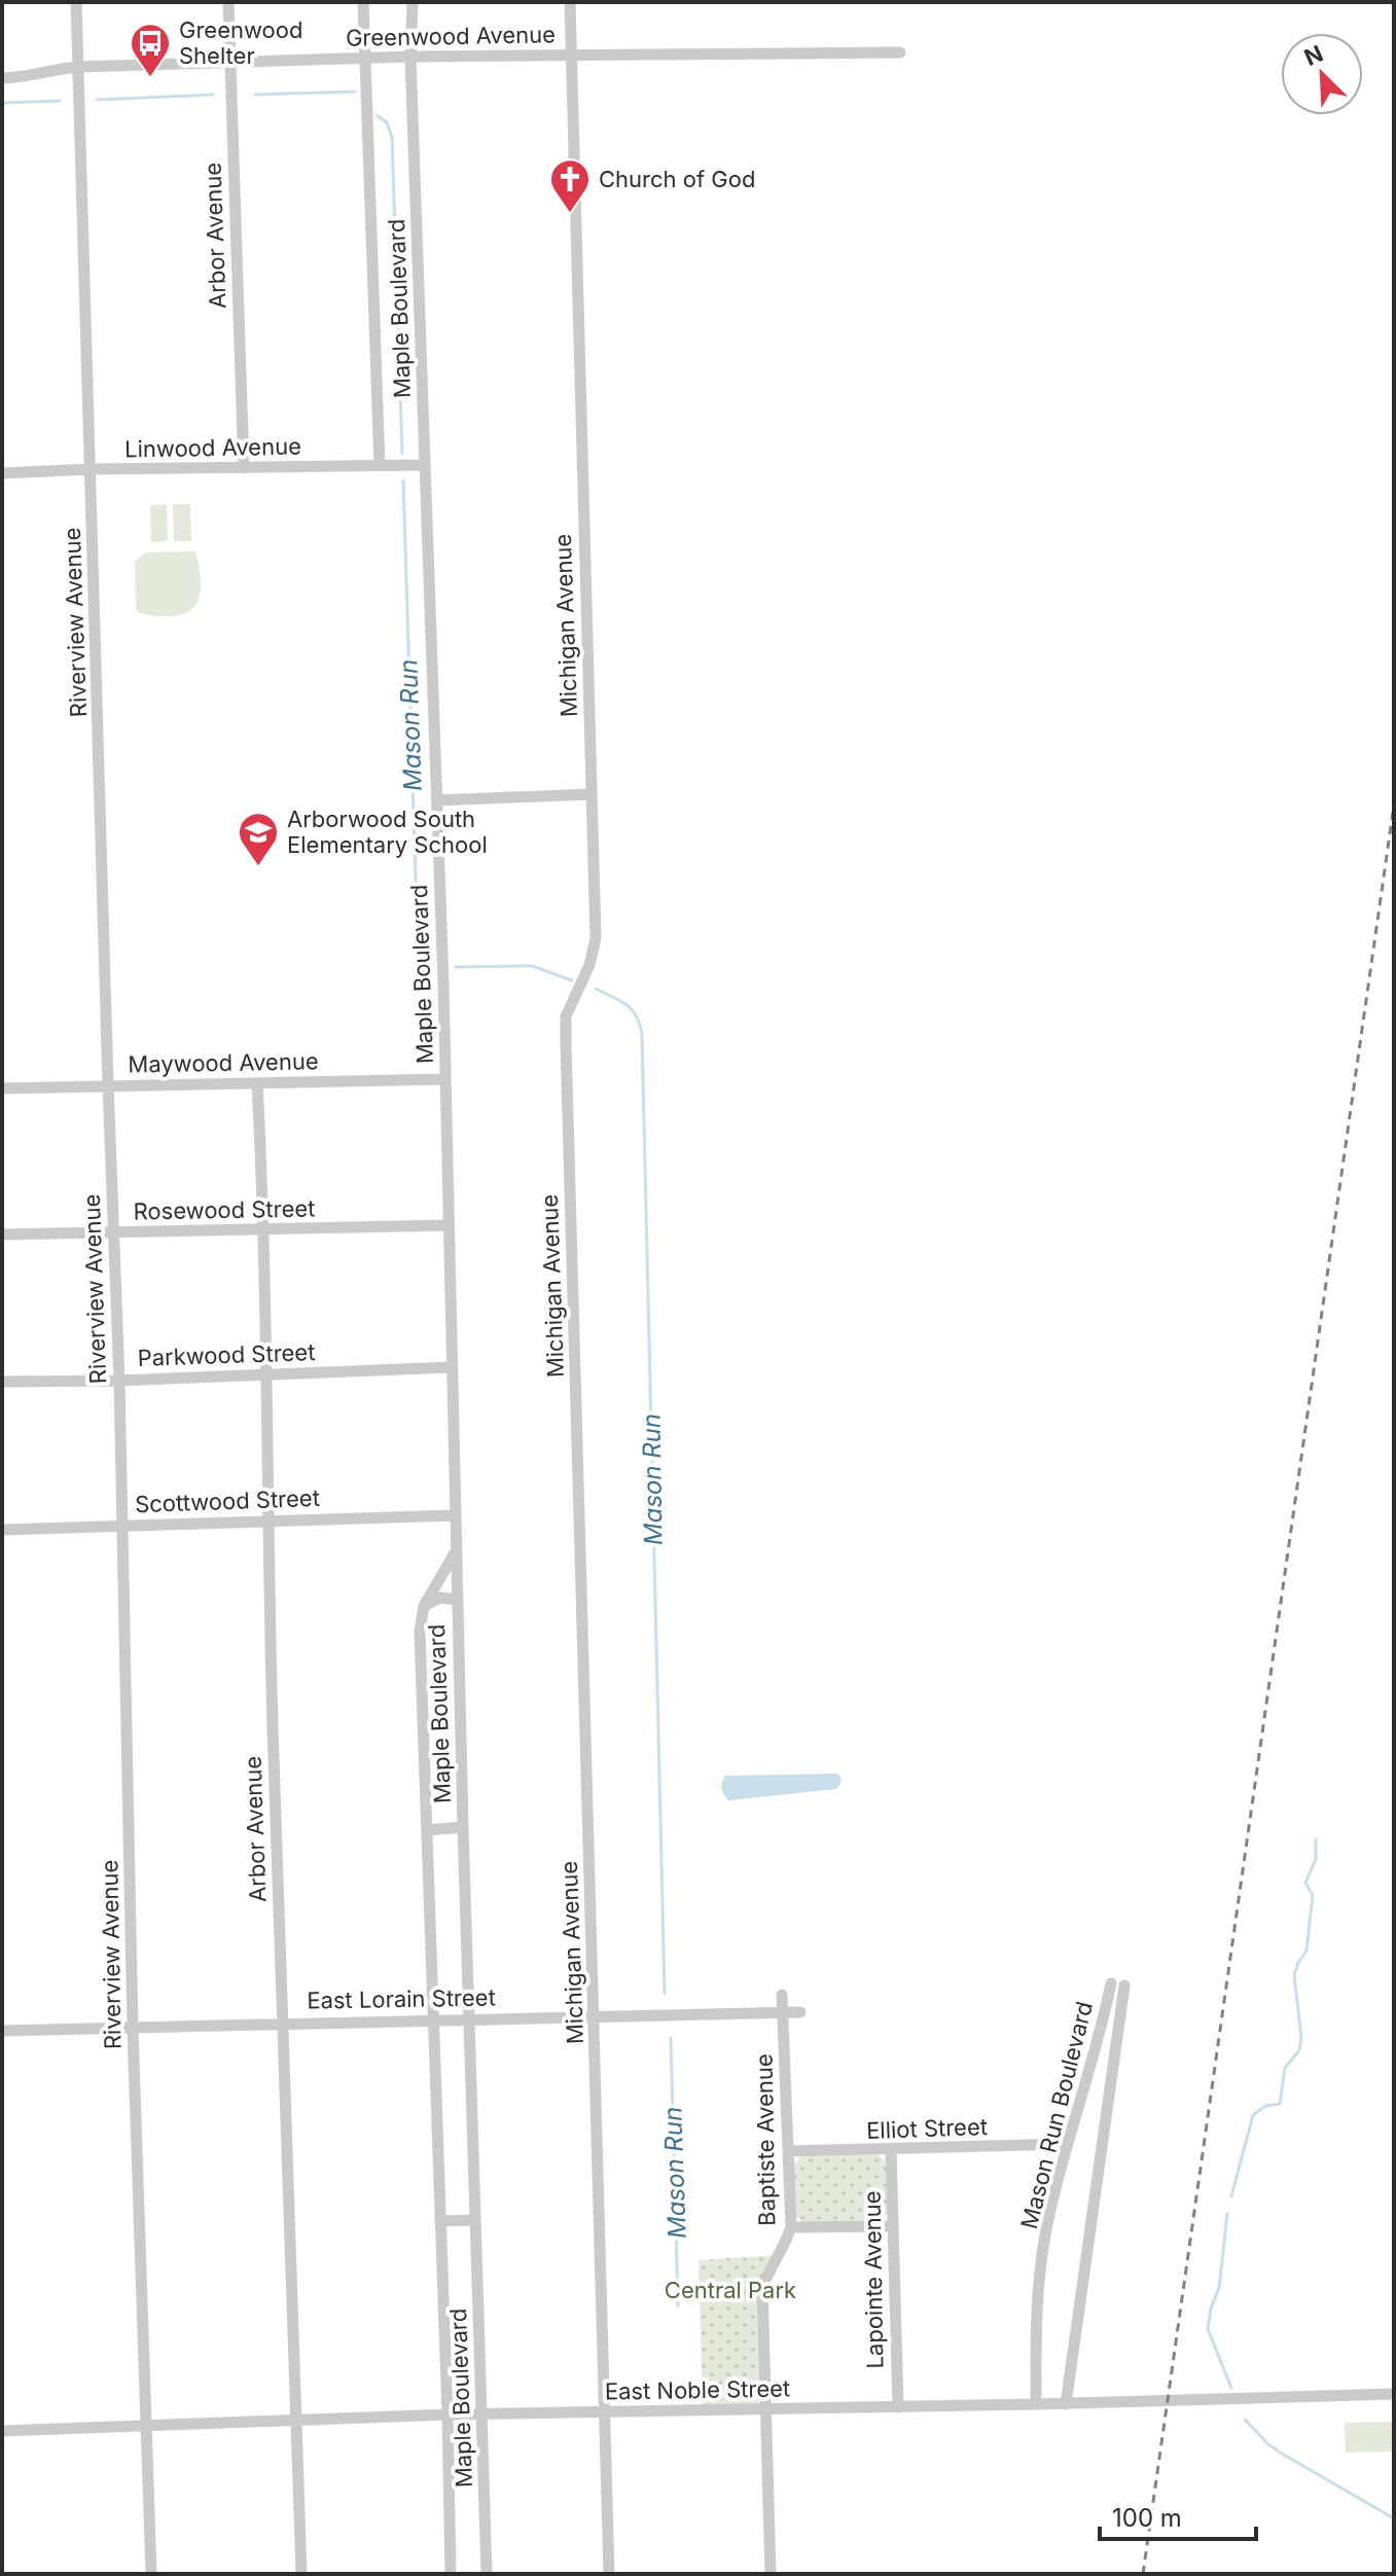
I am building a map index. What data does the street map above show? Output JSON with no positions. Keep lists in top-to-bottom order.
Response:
{
  "streets": {
    "street": [
      "Greenwood Avenue",
      "Arbor Avenue",
      "Maple Boulevard",
      "Linwood Avenue",
      "Riverview Avenue",
      "Michigan Avenue",
      "Maywood Avenue",
      "Rosewood Street",
      "Parkwood Street",
      "Scottwood Street",
      "East Lorain Street",
      "Mason Run Boulevard",
      "Elliot Street",
      "Baptiste Avenue",
      "Lapointe Avenue",
      "East Noble Street"
    ]
  },
  "crossings": [
    ["Greenwood Avenue", "Arbor Avenue"],
    ["Greenwood Avenue", "Maple Boulevard"],
    ["Greenwood Avenue", "Riverview Avenue"],
    ["Greenwood Avenue", "Michigan Avenue"],
    ["Arbor Avenue", "Linwood Avenue"],
    ["Arbor Avenue", "Maywood Avenue"],
    ["Arbor Avenue", "Rosewood Street"],
    ["Arbor Avenue", "Parkwood Street"],
    ["Arbor Avenue", "Scottwood Street"],
    ["Arbor Avenue", "East Lorain Street"],
    ["Arbor Avenue", "East Noble Street"],
    ["Maple Boulevard", "Linwood Avenue"],
    ["Maple Boulevard", "Maywood Avenue"],
    ["Maple Boulevard", "Rosewood Street"],
    ["Maple Boulevard", "Parkwood Street"],
    ["Maple Boulevard", "Scottwood Street"],
    ["Maple Boulevard", "East Lorain Street"],
    ["Maple Boulevard", "East Noble Street"],
    ["Linwood Avenue", "Riverview Avenue"],
    ["Riverview Avenue", "Maywood Avenue"],
    ["Riverview Avenue", "Rosewood Street"],
    ["Riverview Avenue", "Parkwood Street"],
    ["Riverview Avenue", "Scottwood Street"],
    ["Riverview Avenue", "East Lorain Street"],
    ["Riverview Avenue", "East Noble Street"],
    ["Michigan Avenue", "East Lorain Street"],
    ["Michigan Avenue", "East Noble Street"],
    ["East Lorain Street", "Baptiste Avenue"],
    ["Mason Run Boulevard", "Elliot Street"],
    ["Mason Run Boulevard", "East Noble Street"],
    ["Elliot Street", "Baptiste Avenue"],
    ["Elliot Street", "Lapointe Avenue"],
    ["Baptiste Avenue", "East Noble Street"],
    ["Lapointe Avenue", "East Noble Street"]
  ],
  "water": ["Mason Run"],
  "parks": ["Central Park"],
  "places": {
    "bus stop": ["Greenwood Shelter"],
    "church": ["Church of God"],
    "school or university": ["Arborwood South Elementary School"]
  },
  "scale_bar": "100 m",
  "north": "top left"
}
